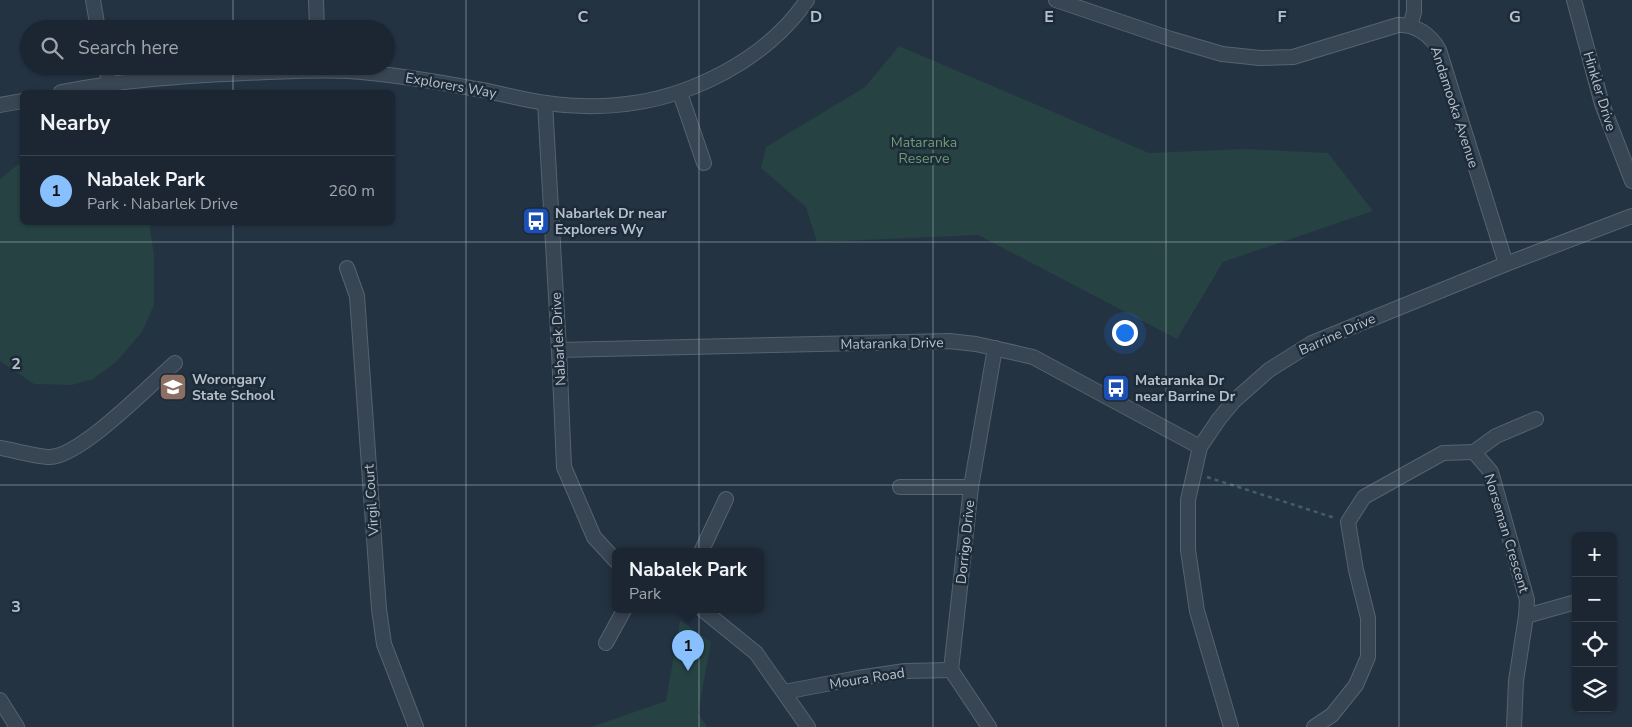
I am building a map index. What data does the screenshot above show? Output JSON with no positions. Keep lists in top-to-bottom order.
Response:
{
  "streets": {
    "street": [
      "Explorers Way",
      "Hinkler Drive",
      "Andamooka Avenue",
      "Barrine Drive",
      "Nabarlek Drive",
      "Mataranka Drive",
      "Virgil Court",
      "Norseman Crescent",
      "Dorrigo Drive",
      "Moura Road"
    ]
  },
  "crossings": [
    ["Explorers Way", "Nabarlek Drive"],
    ["Andamooka Avenue", "Barrine Drive"],
    ["Barrine Drive", "Mataranka Drive"],
    ["Nabarlek Drive", "Mataranka Drive"],
    ["Mataranka Drive", "Dorrigo Drive"],
    ["Dorrigo Drive", "Moura Road"]
  ],
  "parks": ["Mataranka Reserve"],
  "places": {
    "bus stop": ["Nabarlek Dr near Explorers Wy", "Mataranka Dr near Barrine Dr"],
    "school or university": ["Worongary State School"]
  },
  "page": {
    "search": "Search here",
    "heading": "Nearby",
    "list": [
      {
        "mark": "1",
        "name": "Nabalek Park",
        "note": "Park · Nabarlek Drive",
        "value": "260 m"
      }
    ],
    "map_buttons": ["+", "−"],
    "popup": ["Nabalek Park", "Park"],
    "pins": "1"
  },
  "grid": {
    "columns": [
      "C",
      "D",
      "E",
      "F",
      "G"
    ],
    "rows": ["2", "3"]
  }
}
